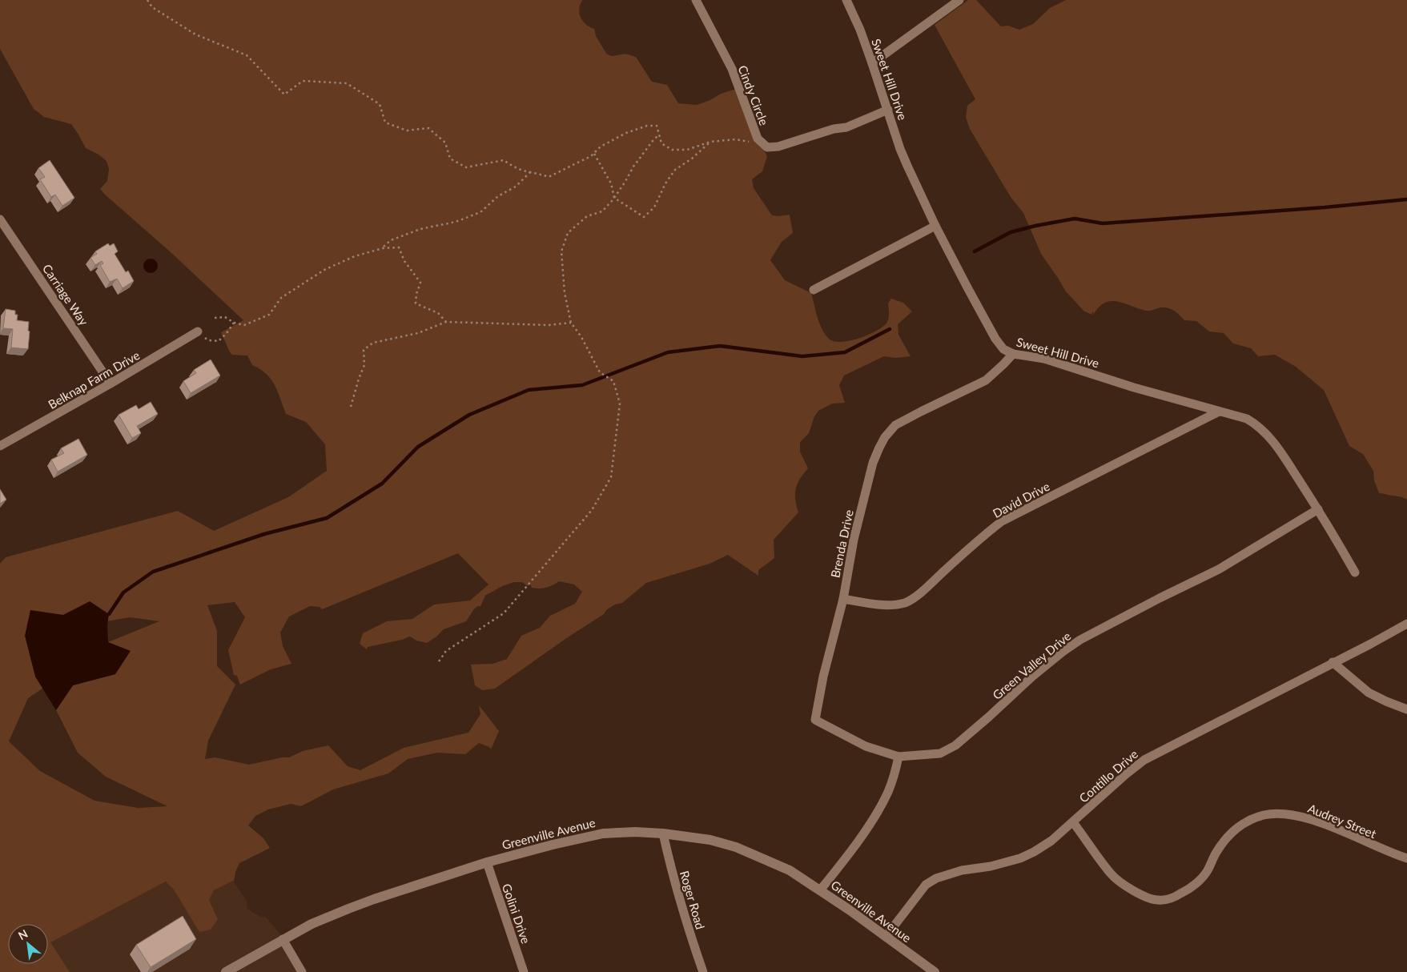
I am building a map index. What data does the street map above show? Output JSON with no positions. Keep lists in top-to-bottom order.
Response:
{
  "streets": {
    "street": [
      "Sweet Hill Drive",
      "Cindy Circle",
      "Carriage Way",
      "Belknap Farm Drive",
      "David Drive",
      "Brenda Drive",
      "Green Valley Drive",
      "Contillo Drive",
      "Audrey Street",
      "Greenville Avenue",
      "Roger Road",
      "Golini Drive"
    ]
  },
  "crossings": [
    ["Sweet Hill Drive", "Cindy Circle"],
    ["Sweet Hill Drive", "David Drive"],
    ["Sweet Hill Drive", "Brenda Drive"],
    ["Sweet Hill Drive", "Green Valley Drive"],
    ["Carriage Way", "Belknap Farm Drive"],
    ["David Drive", "Brenda Drive"],
    ["Brenda Drive", "Green Valley Drive"],
    ["Contillo Drive", "Audrey Street"],
    ["Contillo Drive", "Greenville Avenue"],
    ["Greenville Avenue", "Roger Road"],
    ["Greenville Avenue", "Golini Drive"]
  ],
  "north": "top left"
}
